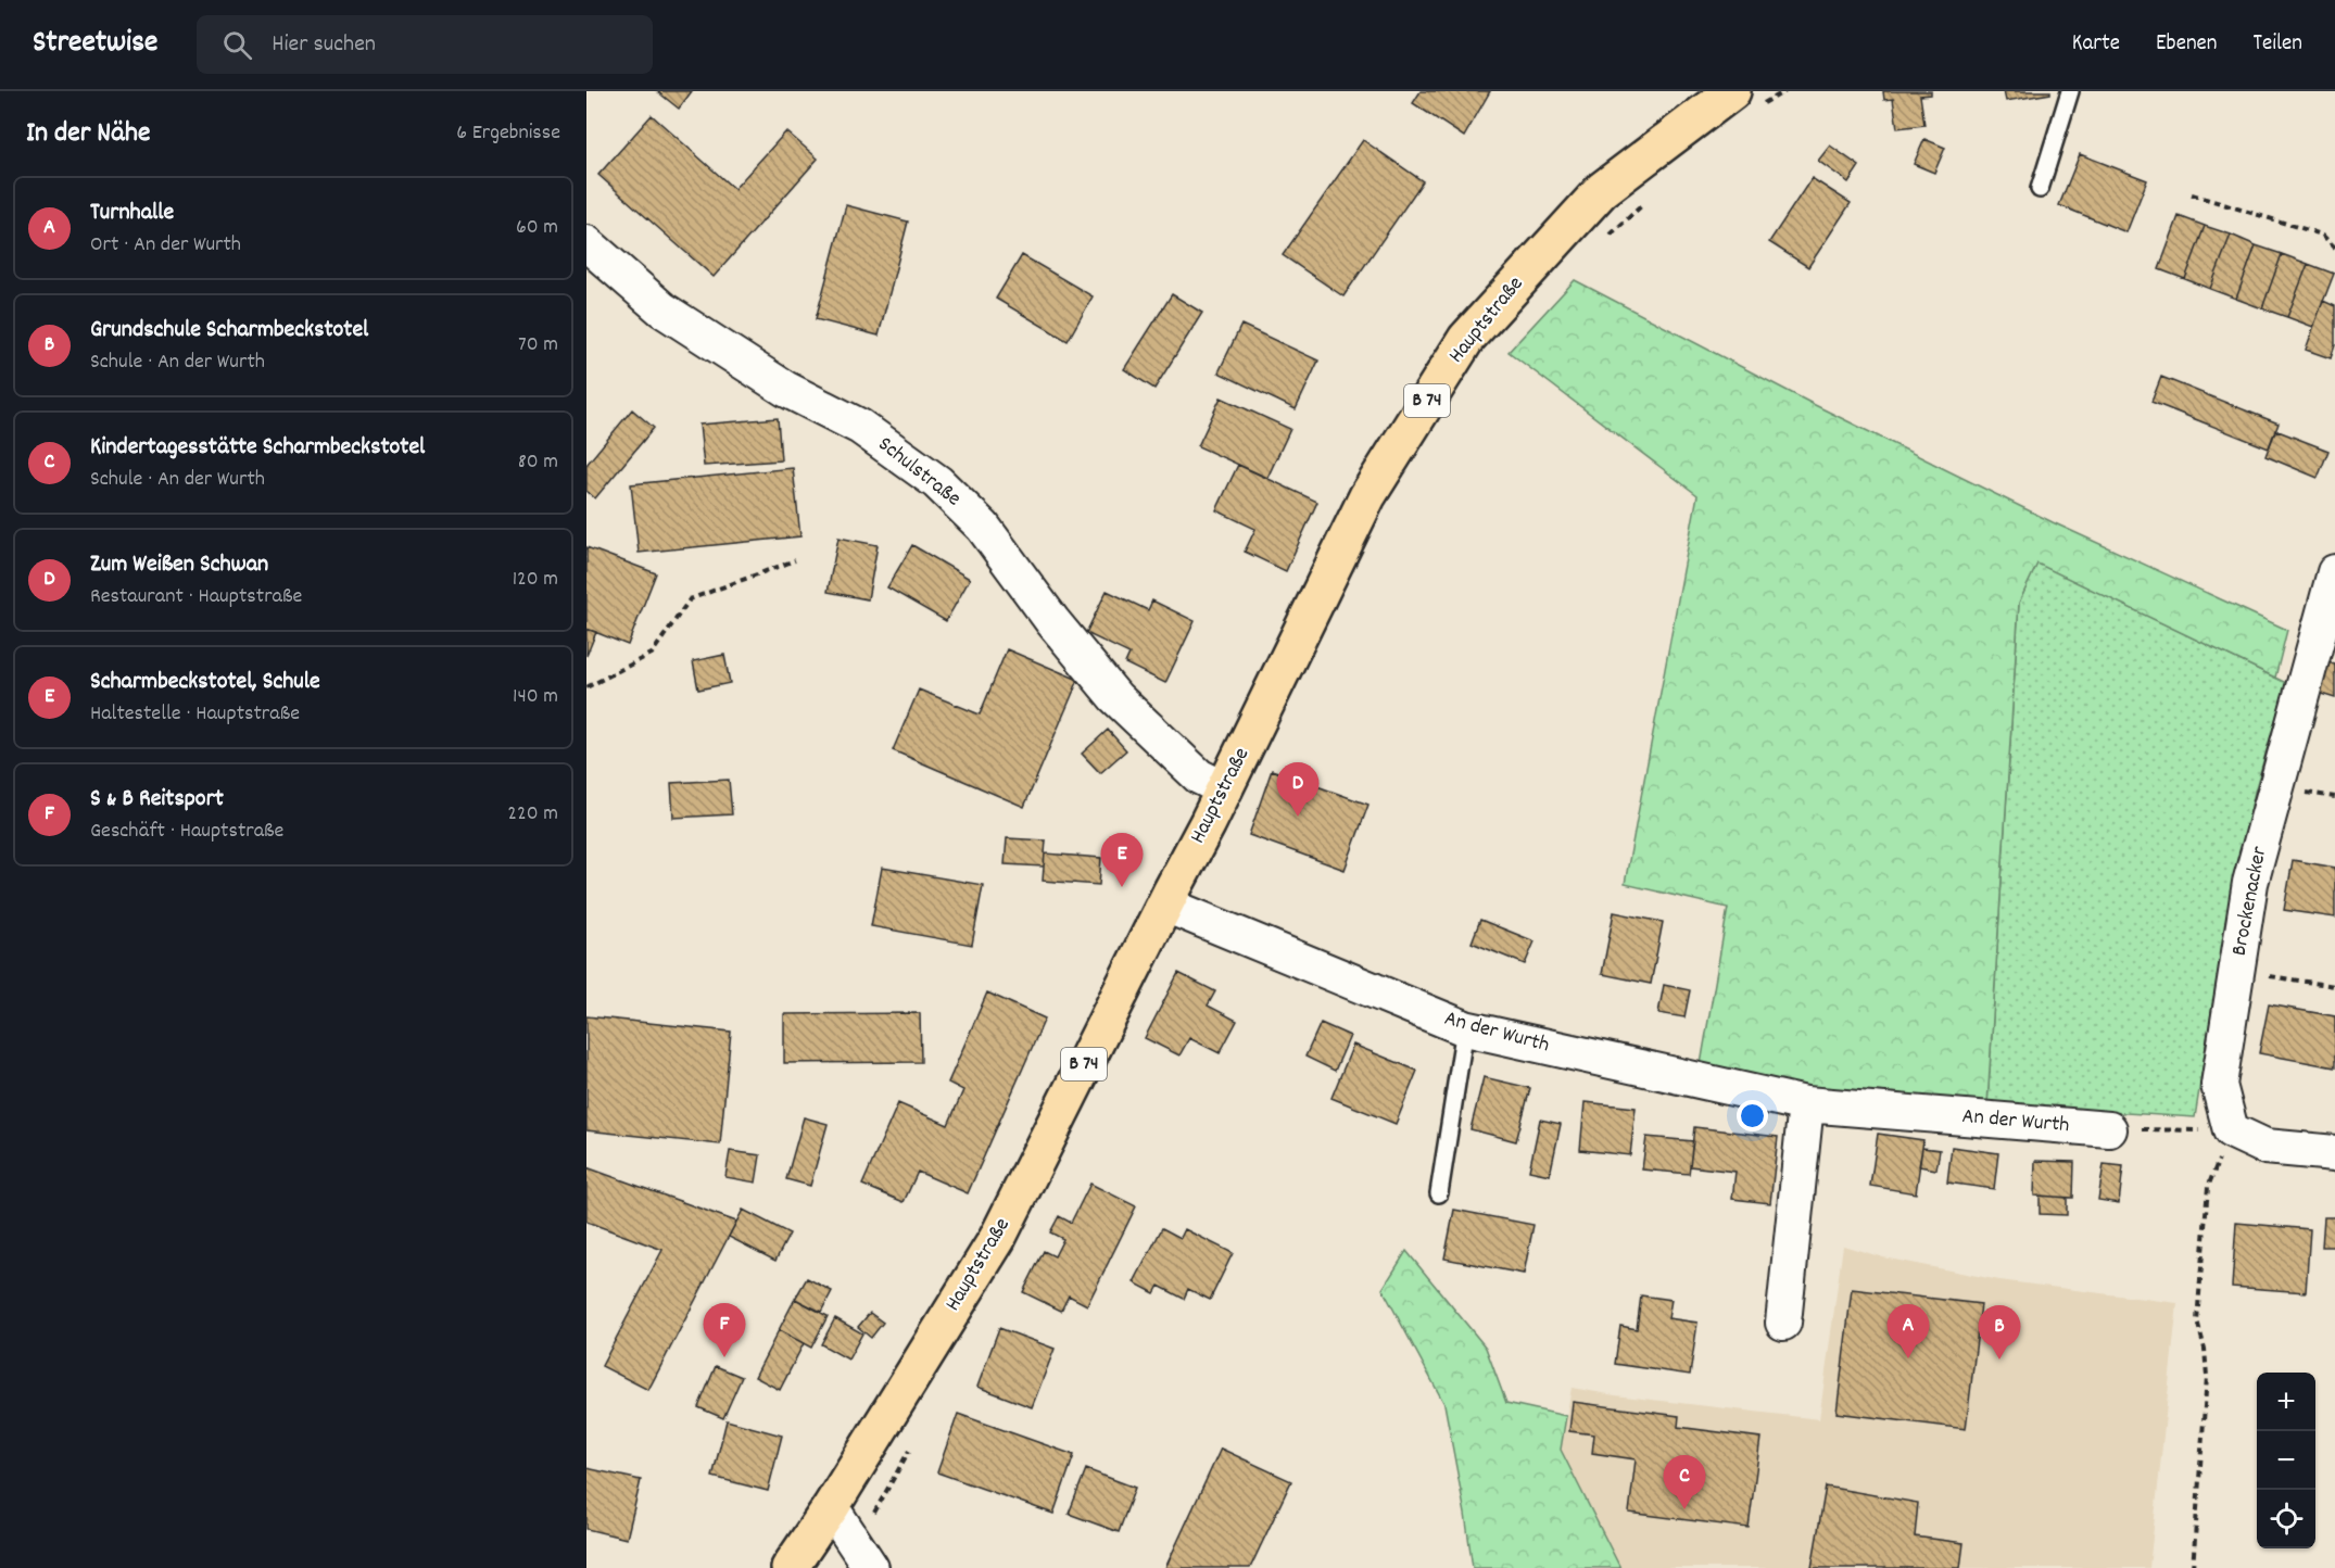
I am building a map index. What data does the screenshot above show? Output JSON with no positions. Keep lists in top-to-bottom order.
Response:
{
  "streets": {
    "main road": ["Hauptstraße", "B 74"],
    "street": ["Schulstraße", "Brockenacker", "An der Wurth"]
  },
  "crossings": [
    ["Hauptstraße", "Schulstraße"],
    ["Hauptstraße", "An der Wurth"]
  ],
  "page": {
    "header": "Streetwise",
    "search": "Hier suchen",
    "nav": ["Karte", "Ebenen", "Teilen"],
    "heading": ["In der Nähe", "6 Ergebnisse"],
    "list": [
      {
        "mark": "A",
        "name": "Turnhalle",
        "note": "Ort · An der Wurth",
        "value": "60 m"
      },
      {
        "mark": "B",
        "name": "Grundschule Scharmbeckstotel",
        "note": "Schule · An der Wurth",
        "value": "70 m"
      },
      {
        "mark": "C",
        "name": "Kindertagesstätte Scharmbeckstotel",
        "note": "Schule · An der Wurth",
        "value": "80 m"
      },
      {
        "mark": "D",
        "name": "Zum Weißen Schwan",
        "note": "Restaurant · Hauptstraße",
        "value": "120 m"
      },
      {
        "mark": "E",
        "name": "Scharmbeckstotel, Schule",
        "note": "Haltestelle · Hauptstraße",
        "value": "140 m"
      },
      {
        "mark": "F",
        "name": "S & B Reitsport",
        "note": "Geschäft · Hauptstraße",
        "value": "220 m"
      }
    ],
    "pins": [
      "D",
      "E",
      "F",
      "A",
      "B",
      "C"
    ],
    "map_buttons": ["+", "−"]
  }
}
